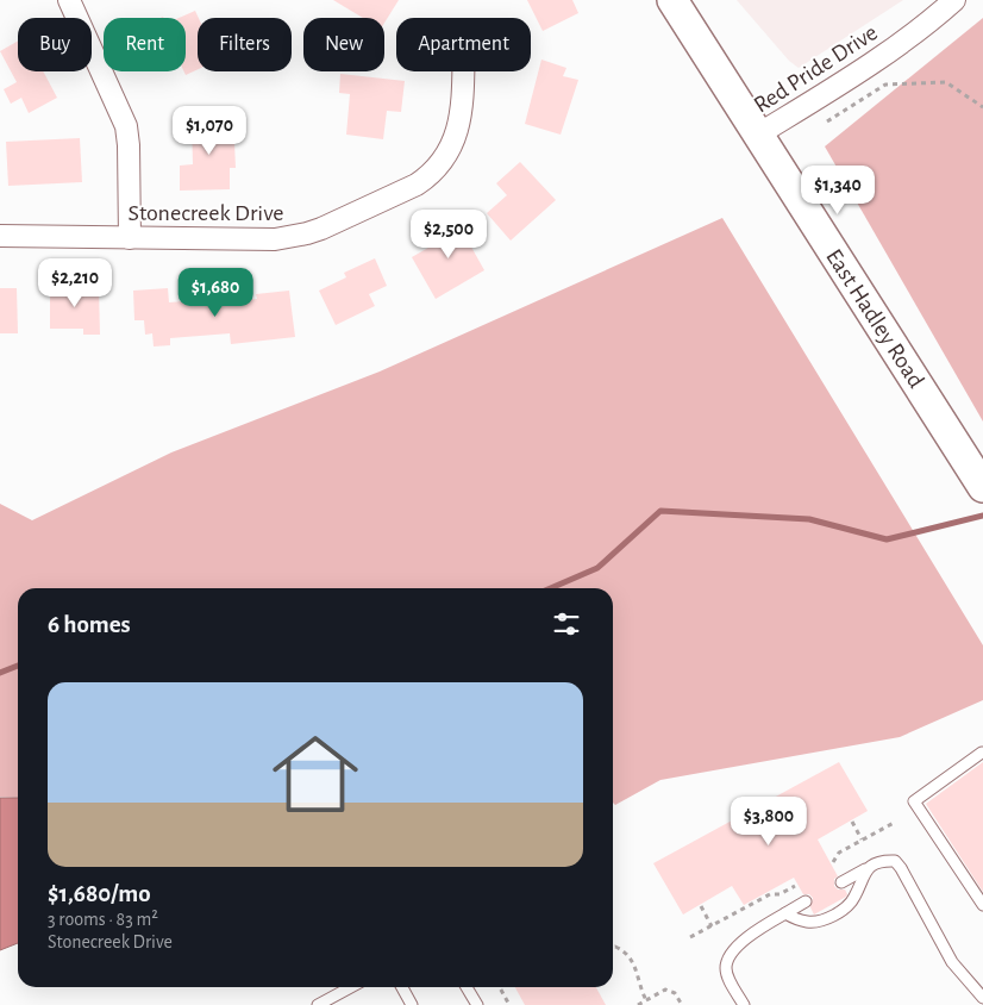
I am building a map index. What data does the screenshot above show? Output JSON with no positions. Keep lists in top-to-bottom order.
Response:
{
  "streets": {
    "street": ["Red Pride Drive", "Stonecreek Drive", "East Hadley Road"]
  },
  "crossings": [
    ["Red Pride Drive", "East Hadley Road"]
  ],
  "page": {
    "chip": [
      "Buy",
      "Rent",
      "Filters",
      "New",
      "Apartment"
    ],
    "price": [
      "$1,070",
      "$1,340",
      "$2,500",
      "$2,210",
      "$1,680",
      "$3,800"
    ],
    "heading": "6 homes",
    "list": [
      {
        "name": "$1,680/mo",
        "note": "3 rooms · 83 m² · Stonecreek Drive"
      }
    ]
  }
}
